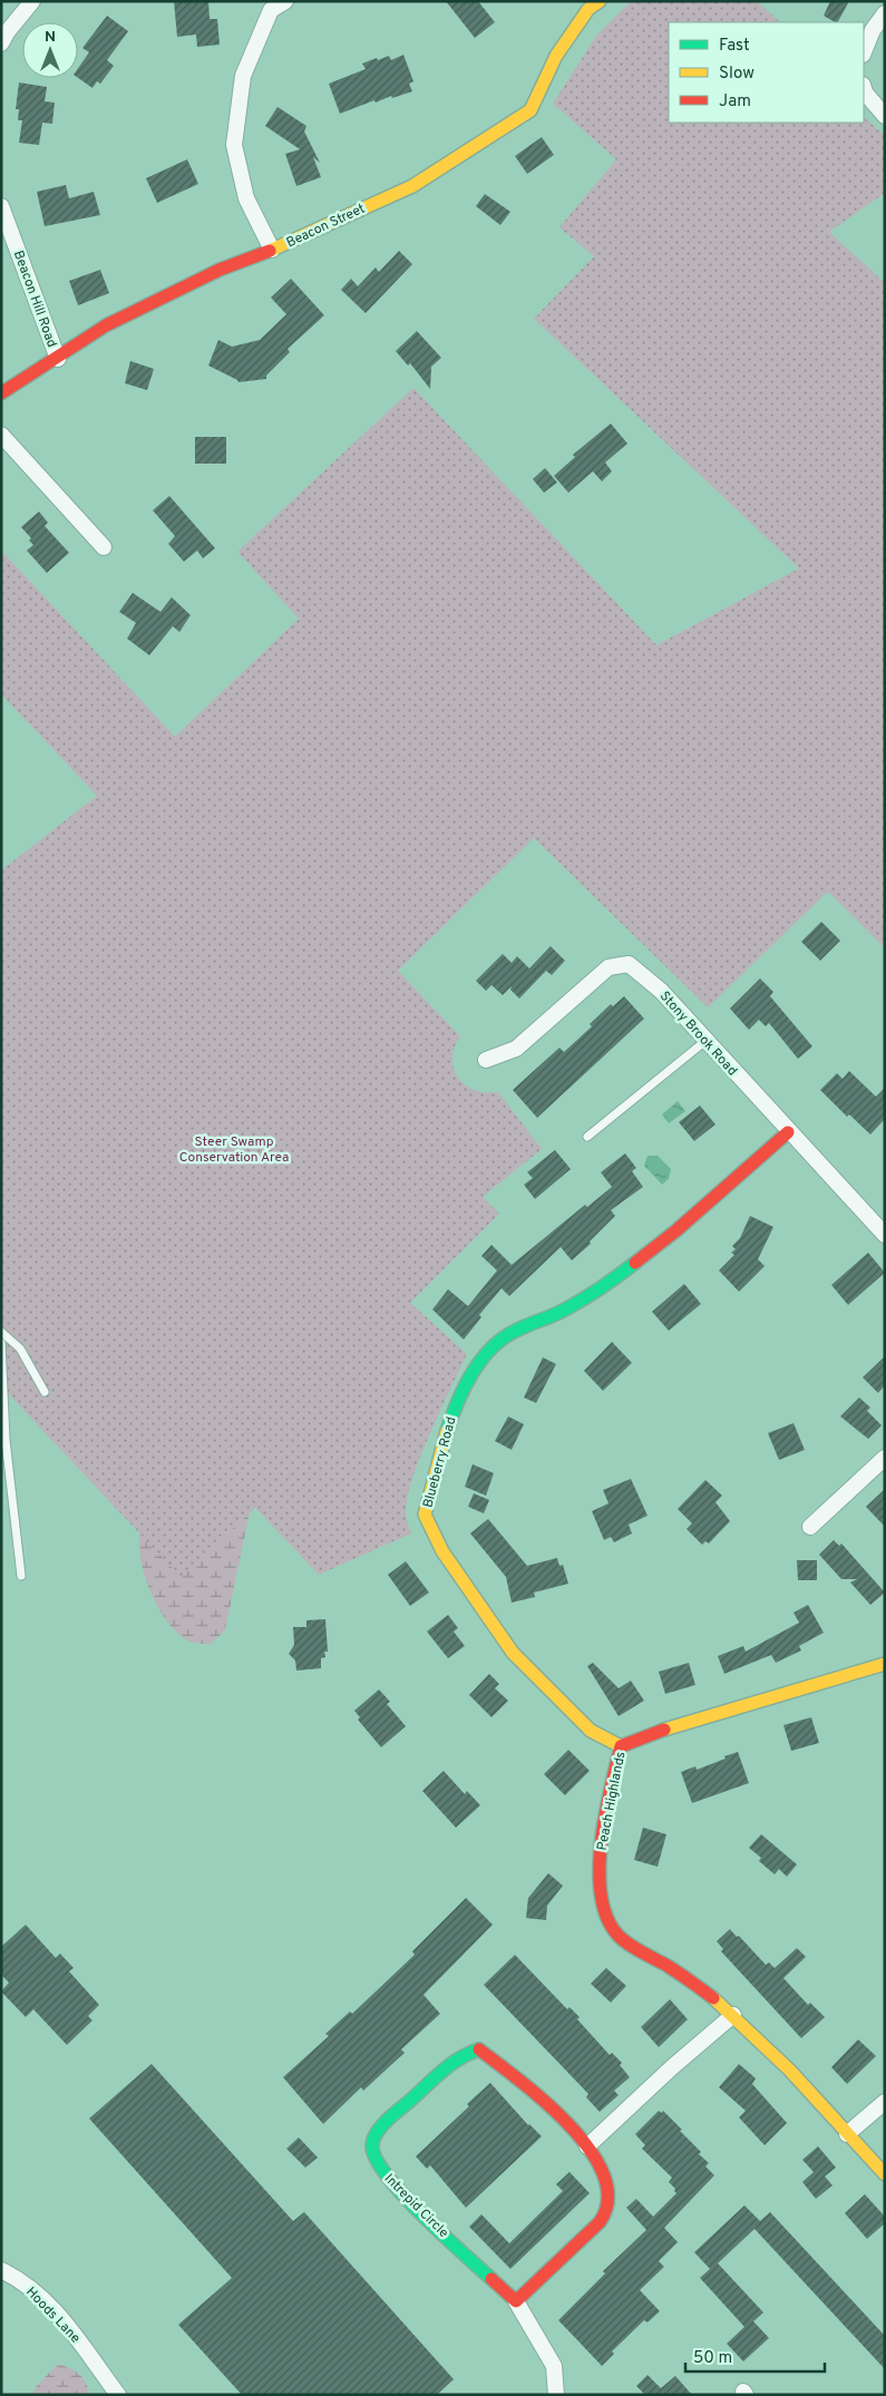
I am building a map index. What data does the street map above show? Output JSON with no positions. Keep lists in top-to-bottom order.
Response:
{
  "streets": {
    "street": [
      "Beacon Street",
      "Beacon Hill Road",
      "Stony Brook Road",
      "Blueberry Road",
      "Peach Highlands",
      "Intrepid Circle",
      "Hoods Lane"
    ]
  },
  "crossings": [
    ["Beacon Street", "Beacon Hill Road"],
    ["Stony Brook Road", "Blueberry Road"],
    ["Blueberry Road", "Peach Highlands"]
  ],
  "parks": ["Steer Swamp Conservation Area"],
  "legend": ["Fast", "Slow", "Jam"],
  "scale_bar": "50 m",
  "north": "top"
}
